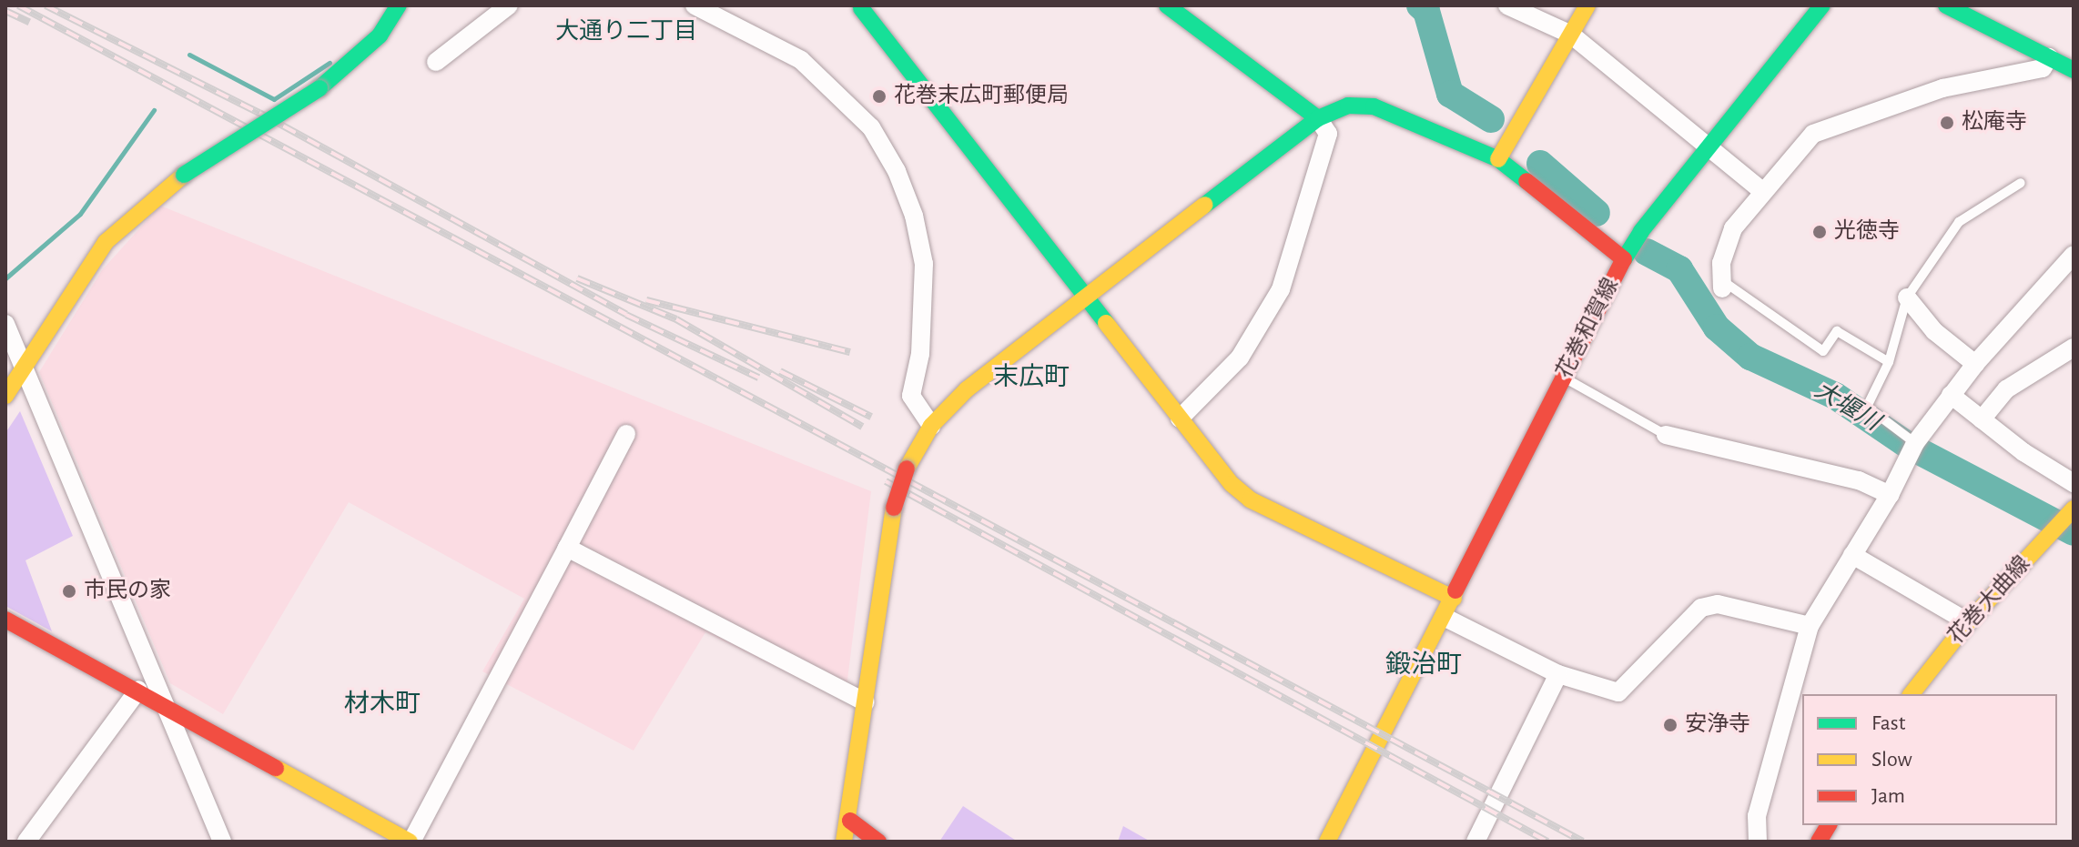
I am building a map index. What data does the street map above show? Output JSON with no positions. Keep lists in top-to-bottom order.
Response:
{
  "streets": {
    "street": ["花巻和賀線", "花巻大曲線"]
  },
  "districts": [
    "大通り二丁目",
    "末広町",
    "鍛治町",
    "材木町"
  ],
  "water": ["大堰川"],
  "places": [
    "花巻末広町郵便局",
    "松庵寺",
    "光徳寺",
    "市民の家",
    "安浄寺"
  ],
  "legend": ["Fast", "Slow", "Jam"]
}
